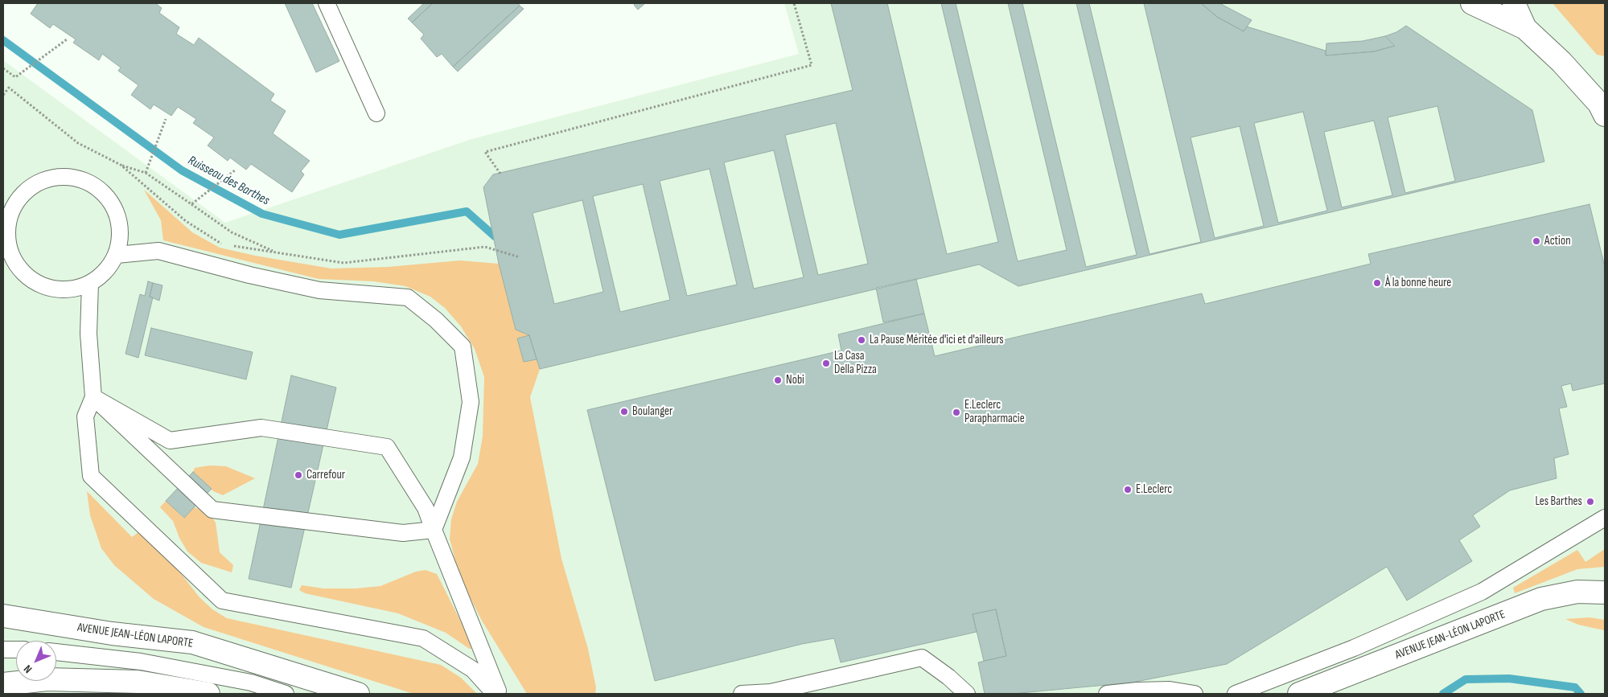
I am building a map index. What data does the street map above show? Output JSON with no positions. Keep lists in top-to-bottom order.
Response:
{
  "streets": {
    "street": ["AVENUE JEAN-LÉON LAPORTE"]
  },
  "water": ["Ruisseau des Barthes"],
  "places": [
    "Action",
    "À la bonne heure",
    "La Pause Méritée d'ici et d'ailleurs",
    "La Casa Della Pizza",
    "Nobi",
    "Boulanger",
    "E.Leclerc Parapharmacie",
    "Carrefour",
    "E.Leclerc",
    "Les Barthes"
  ],
  "north": "bottom left"
}
